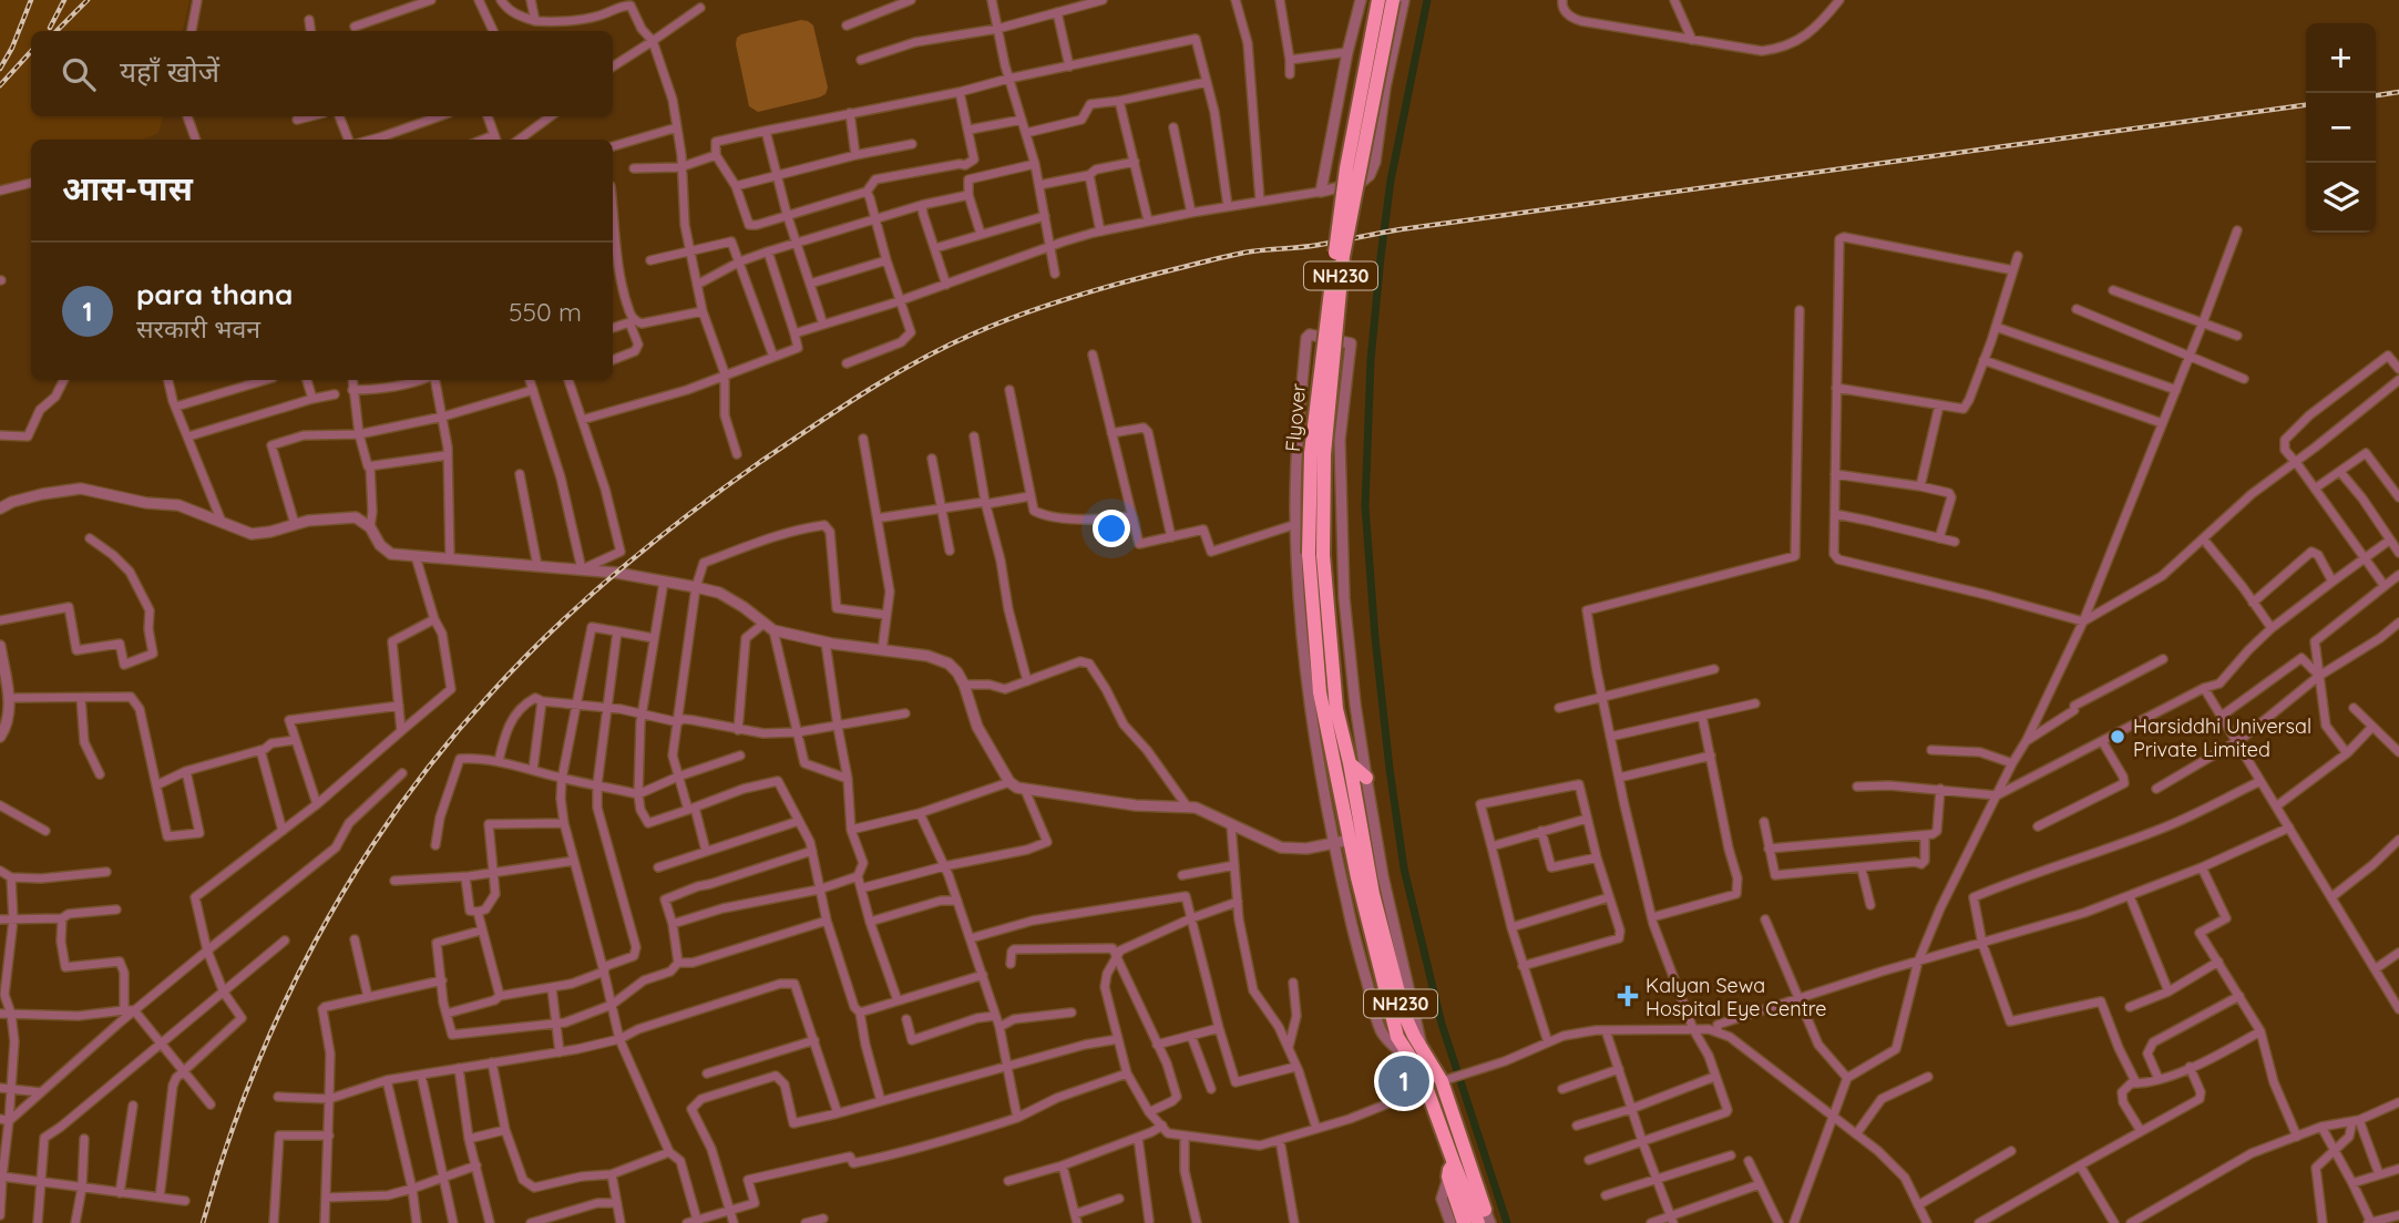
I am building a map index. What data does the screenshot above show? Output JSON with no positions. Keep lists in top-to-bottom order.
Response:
{
  "streets": {
    "highway": ["NH230", "Flyover"]
  },
  "crossings": [
    ["NH230", "Flyover"]
  ],
  "places": {
    "other": ["Harsiddhi Universal Private Limited"],
    "health": ["Kalyan Sewa Hospital Eye Centre"]
  },
  "page": {
    "map_buttons": ["+", "−"],
    "search": "यहाँ खोजें",
    "heading": "आस-पास",
    "list": [
      {
        "mark": "1",
        "name": "para thana",
        "note": "सरकारी भवन",
        "value": "550 m"
      }
    ],
    "pins": "1"
  }
}
